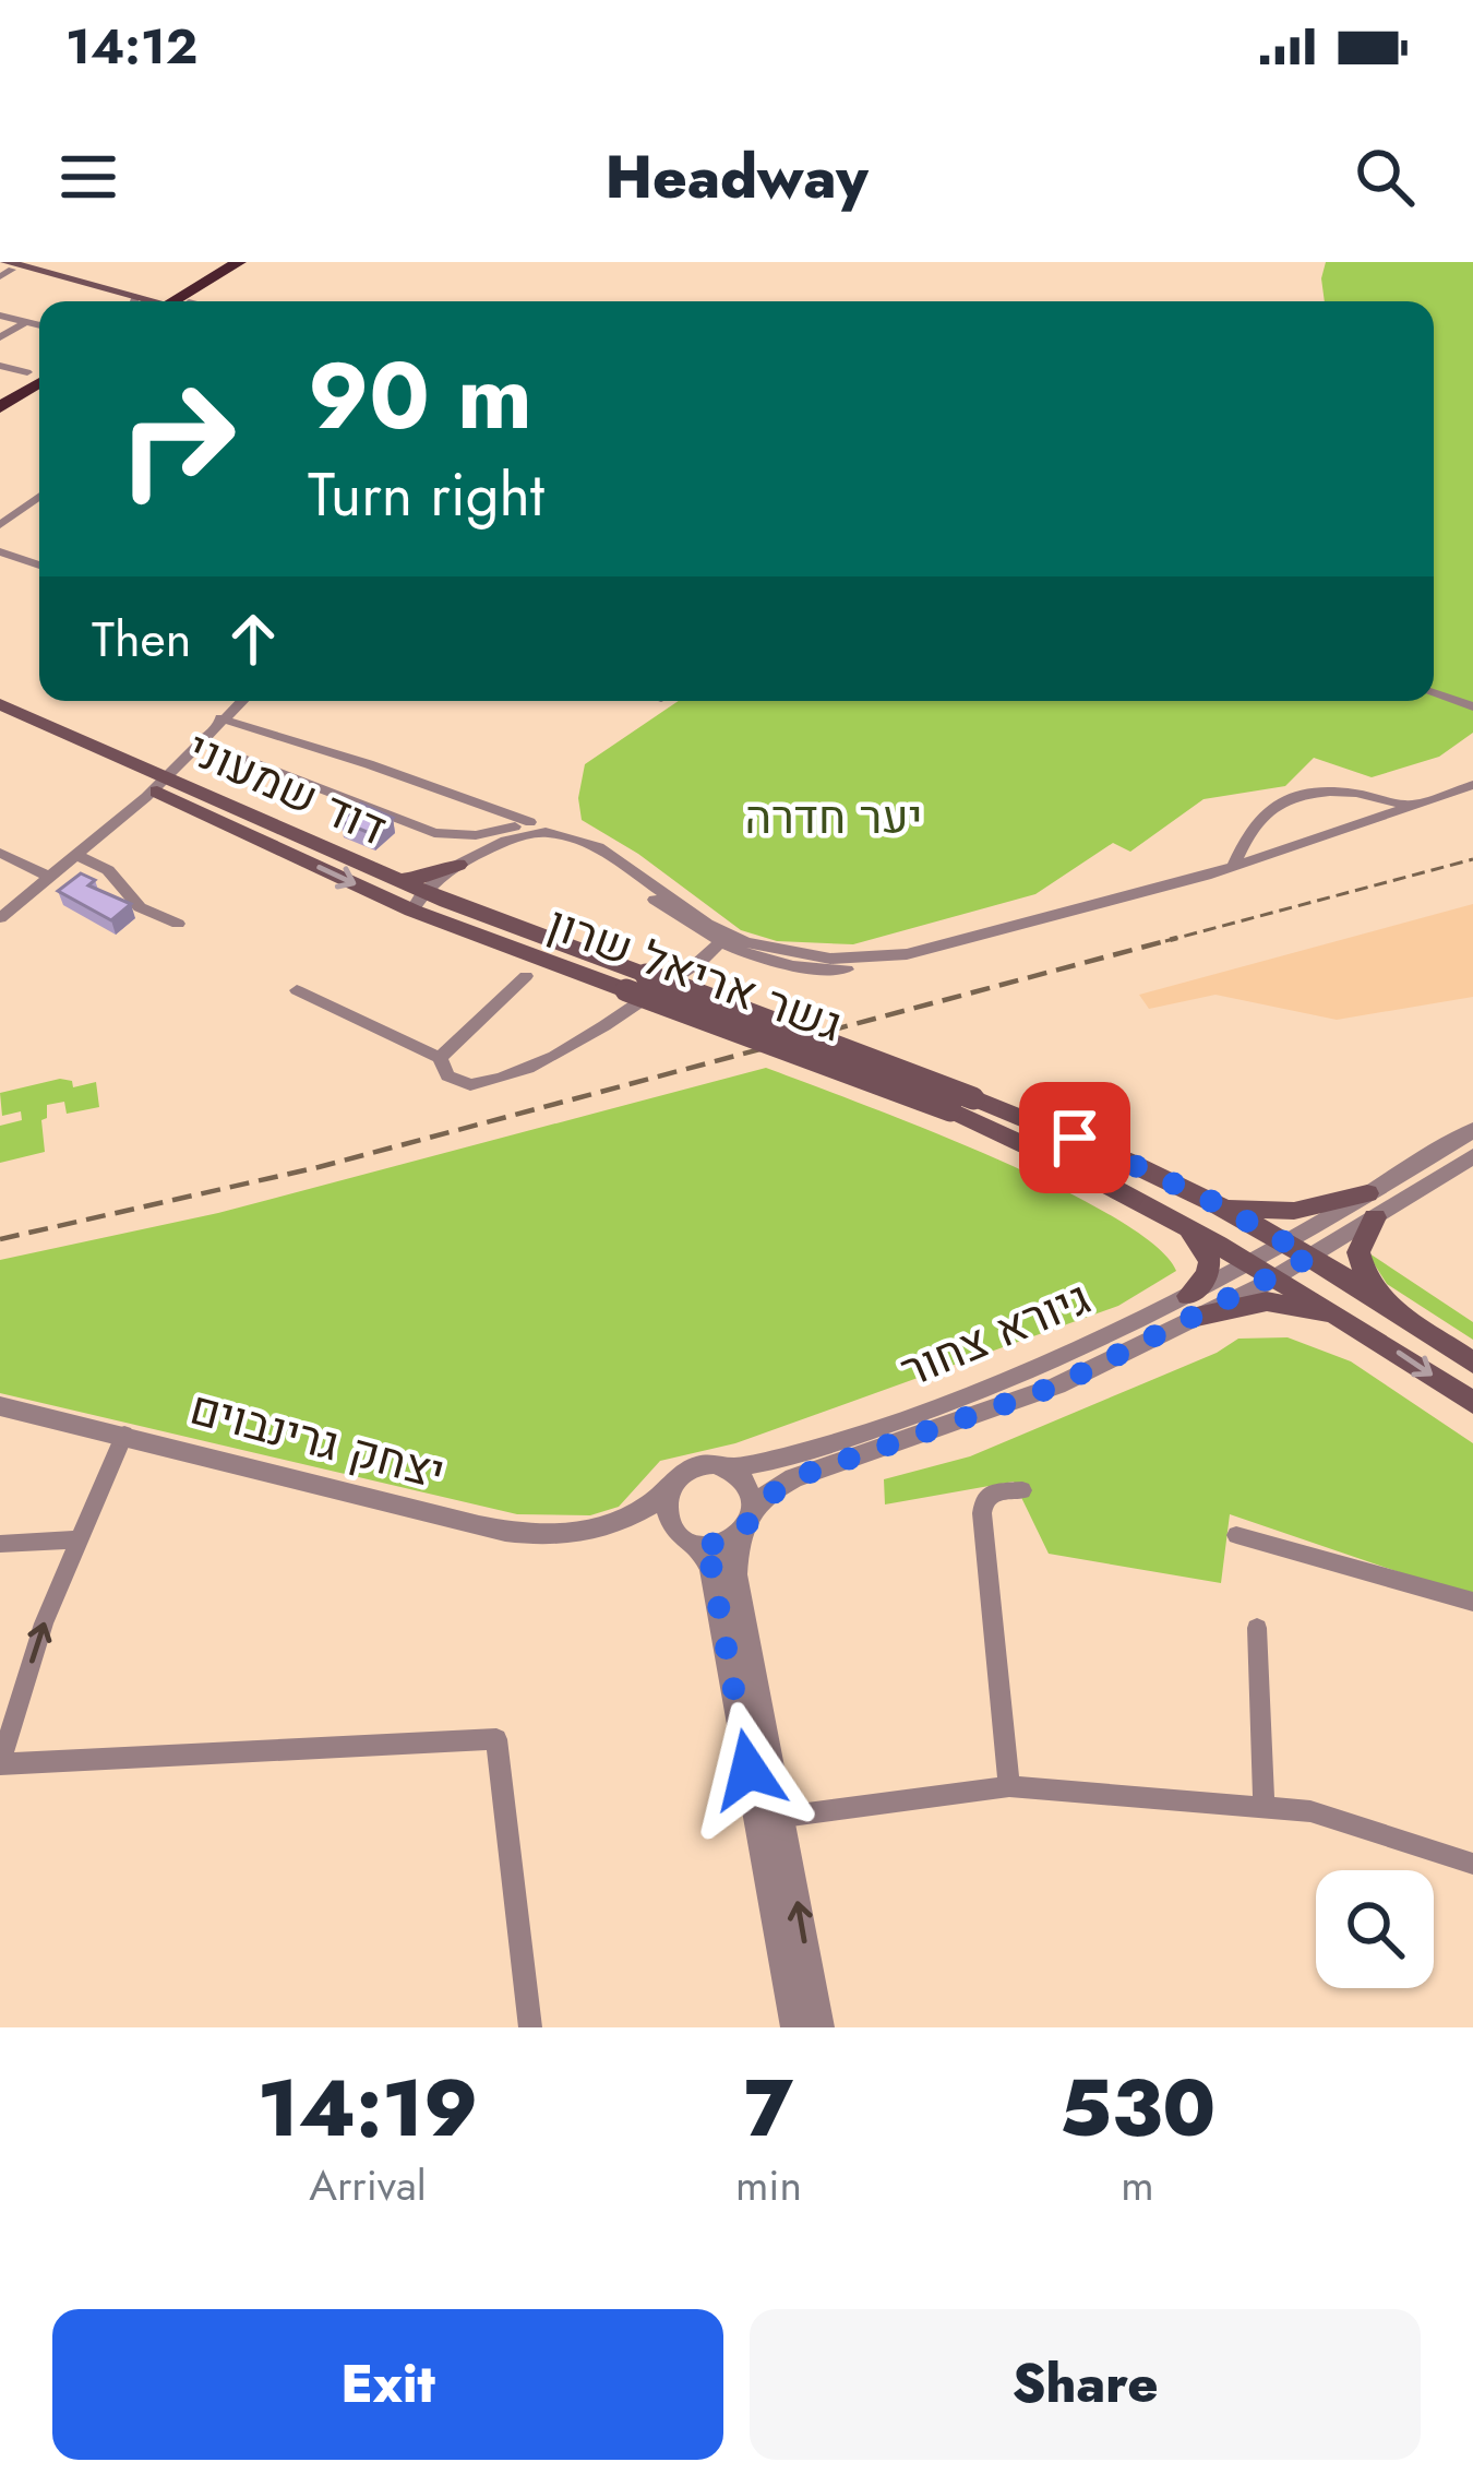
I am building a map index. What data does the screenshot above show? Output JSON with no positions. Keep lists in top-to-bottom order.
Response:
{
  "streets": {
    "main road": ["דוד שמעוני", "גשר אריאל שרון"],
    "street": ["גיורא צחור", "יצחק גרינבוים"]
  },
  "crossings": [
    ["דוד שמעוני", "גשר אריאל שרון"],
    ["גשר אריאל שרון", "גיורא צחור"],
    ["גיורא צחור", "יצחק גרינבוים"]
  ],
  "parks": ["יער חדרה"],
  "page": {
    "status": "14:12",
    "header": "Headway",
    "turn": ["90 m", "Turn right"],
    "then": "Then",
    "eta": [
      "14:19",
      "Arrival",
      "7",
      "min",
      "530",
      "m"
    ],
    "buttons": ["Exit", "Share"]
  }
}
